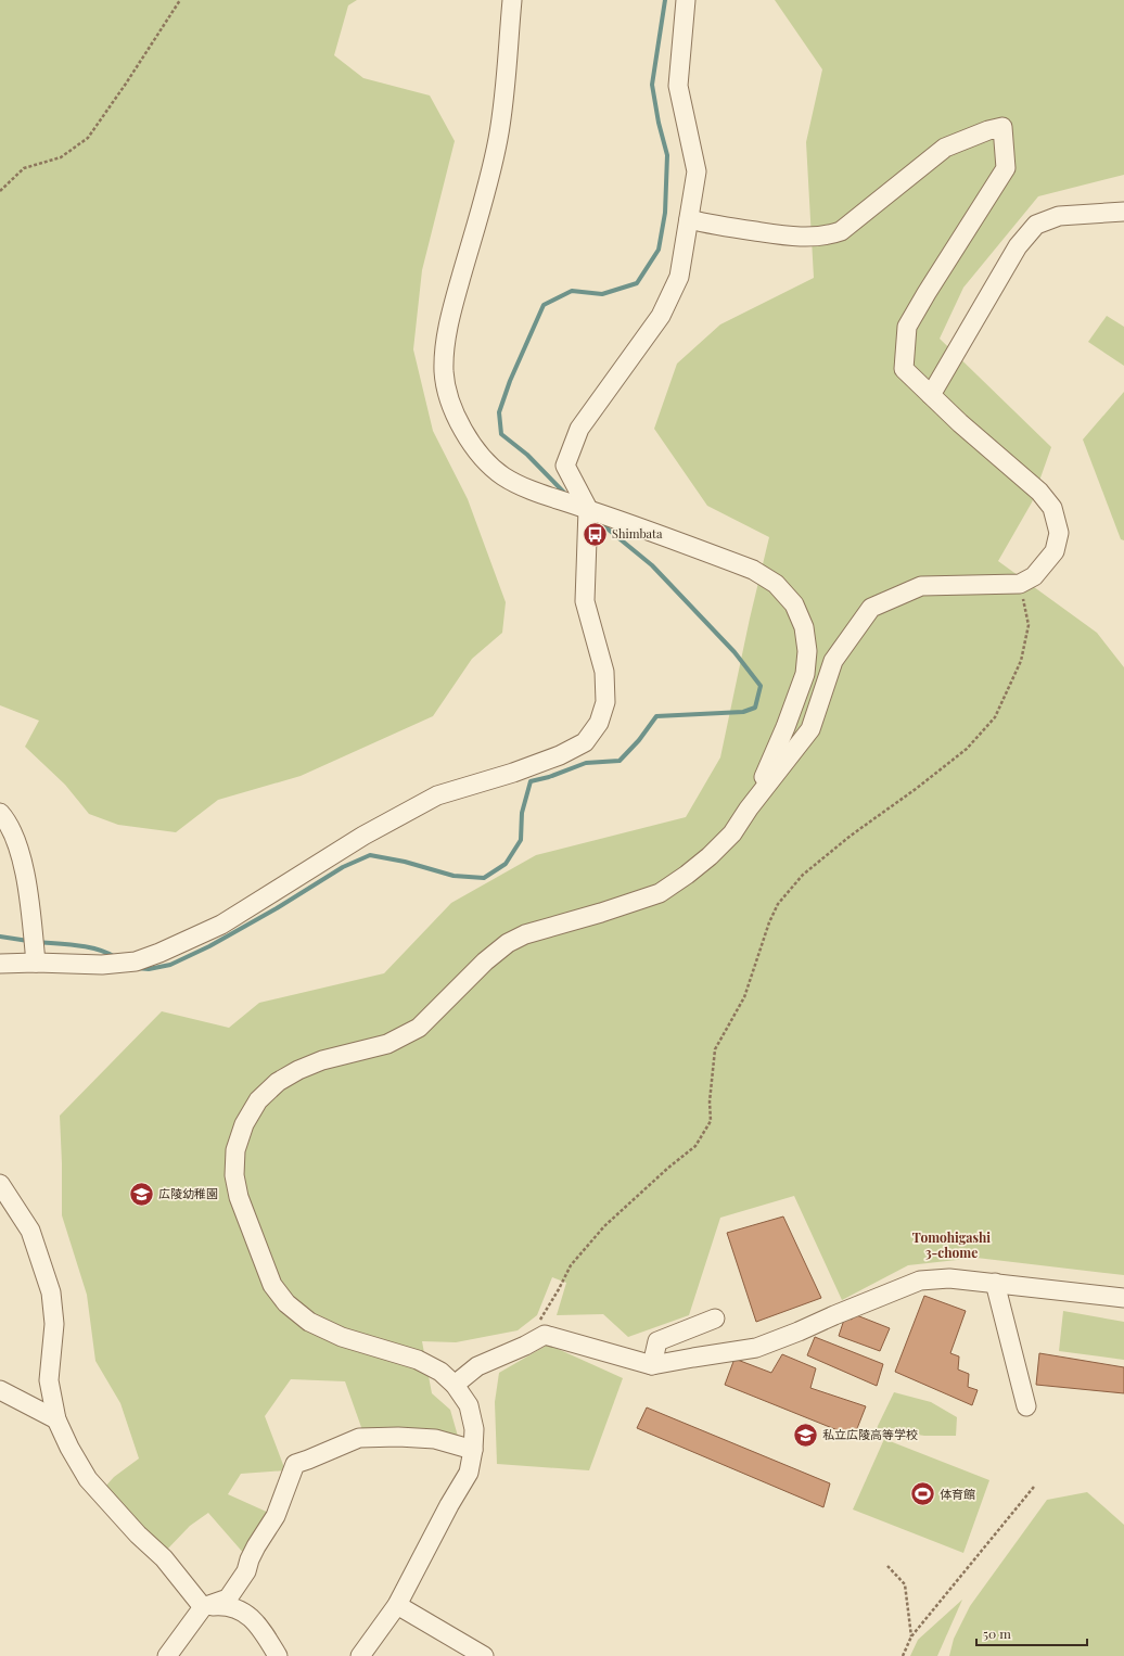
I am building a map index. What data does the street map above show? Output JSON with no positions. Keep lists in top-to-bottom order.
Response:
{
  "districts": ["Tomohigashi 3-chome"],
  "places": {
    "bus stop": ["Shimbata"],
    "school or university": ["広陵幼稚園", "私立広陵高等学校"],
    "sports": ["体育館"]
  },
  "scale_bar": "50 m"
}
